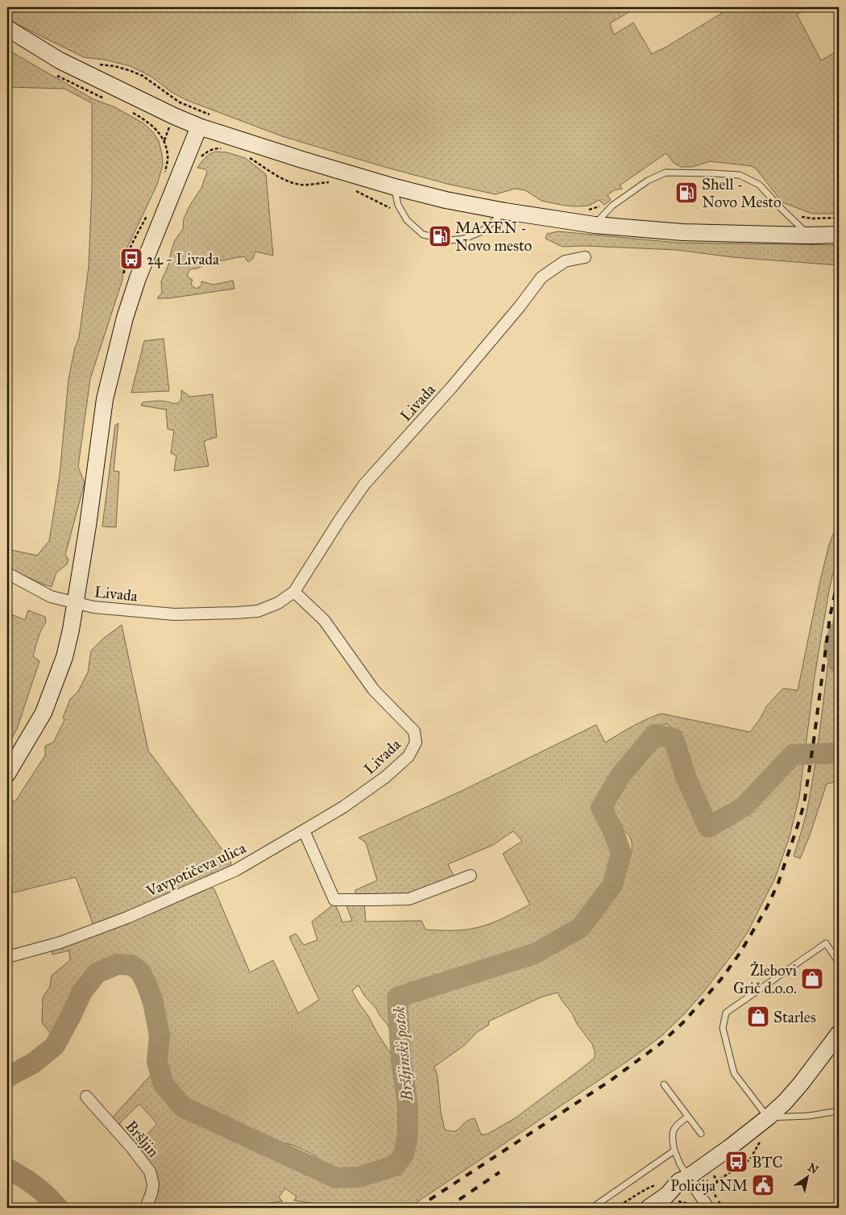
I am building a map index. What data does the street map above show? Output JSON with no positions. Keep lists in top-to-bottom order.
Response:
{
  "streets": {
    "street": ["Livada", "Vavpotičeva ulica", "Bršljin"]
  },
  "crossings": [
    ["Livada", "Vavpotičeva ulica"]
  ],
  "water": ["Bršljinski potok"],
  "places": {
    "fuel station": ["Shell - Novo Mesto", "MAXEN - Novo mesto"],
    "bus stop": ["24 ~ Livada", "BTC"],
    "shop": ["Žlebovi Grič d.o.o.", "Starles"],
    "public building": ["Policija NM"]
  },
  "north": "top right"
}
